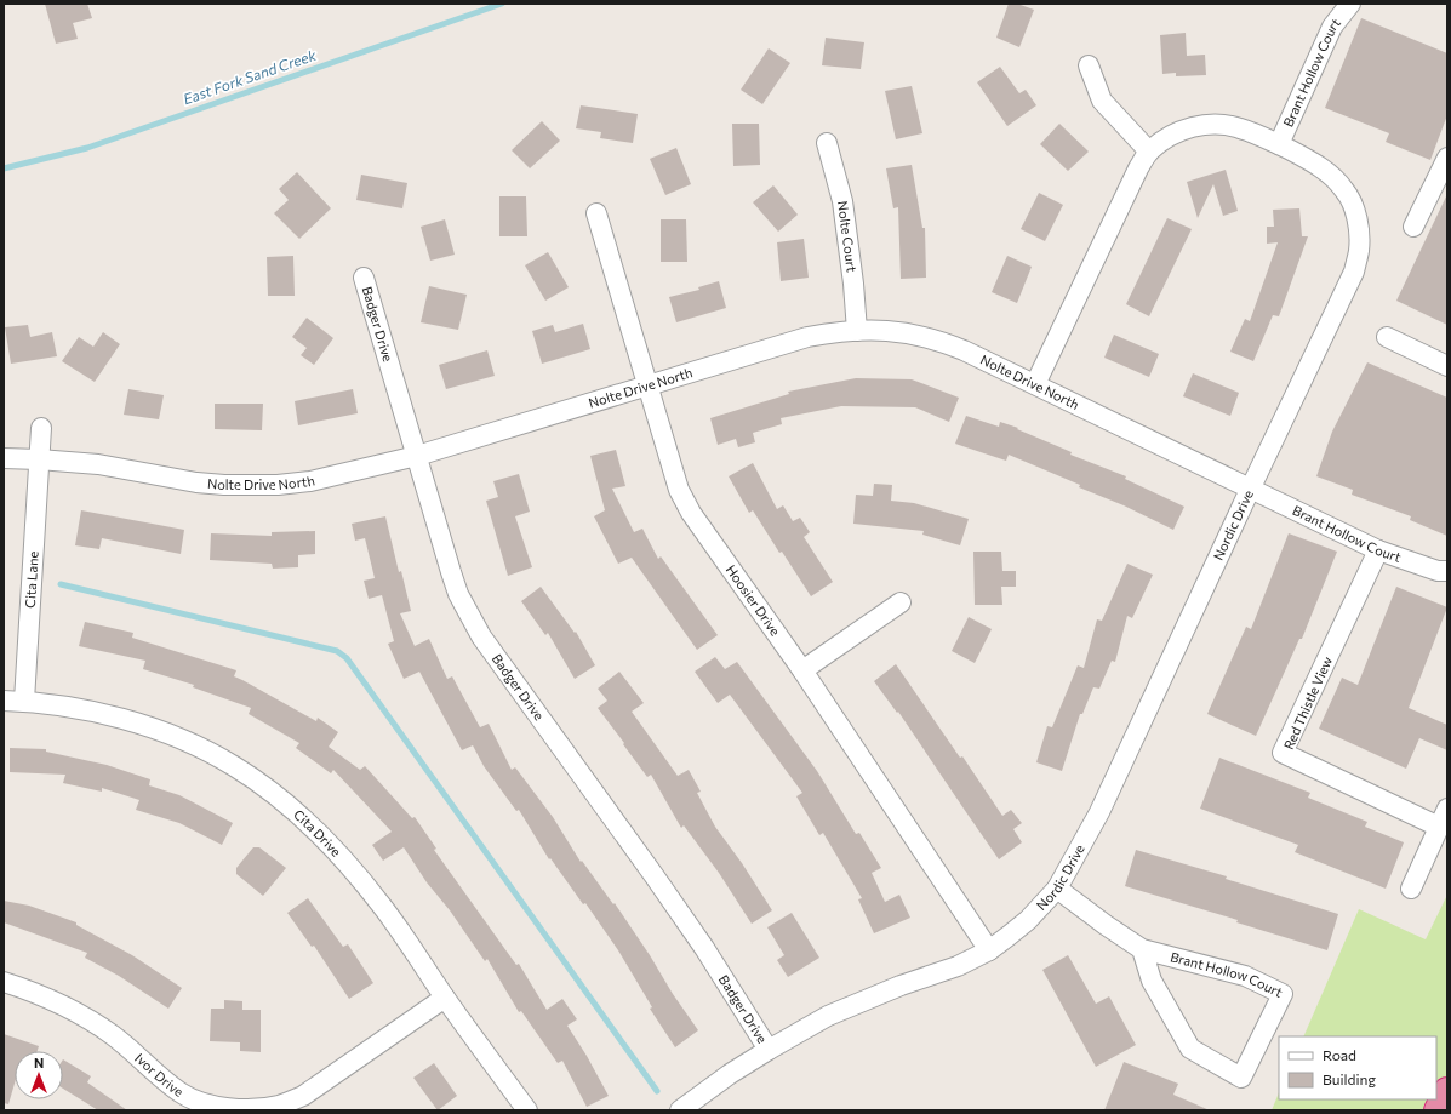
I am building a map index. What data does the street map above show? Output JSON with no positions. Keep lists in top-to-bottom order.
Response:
{
  "streets": {
    "street": [
      "Brant Hollow Court",
      "Nolte Court",
      "Badger Drive",
      "Nolte Drive North",
      "Nordic Drive",
      "Cita Lane",
      "Hoosier Drive",
      "Red Thistle View",
      "Cita Drive",
      "Ivor Drive"
    ]
  },
  "crossings": [
    ["Brant Hollow Court", "Nolte Drive North"],
    ["Brant Hollow Court", "Nordic Drive"],
    ["Brant Hollow Court", "Red Thistle View"],
    ["Nolte Court", "Nolte Drive North"],
    ["Badger Drive", "Nolte Drive North"],
    ["Badger Drive", "Nordic Drive"],
    ["Nolte Drive North", "Nordic Drive"],
    ["Nolte Drive North", "Cita Lane"],
    ["Nolte Drive North", "Hoosier Drive"],
    ["Nordic Drive", "Hoosier Drive"],
    ["Cita Lane", "Cita Drive"],
    ["Cita Drive", "Ivor Drive"]
  ],
  "water": ["East Fork Sand Creek"],
  "legend": ["Road", "Building"],
  "north": "top"
}
